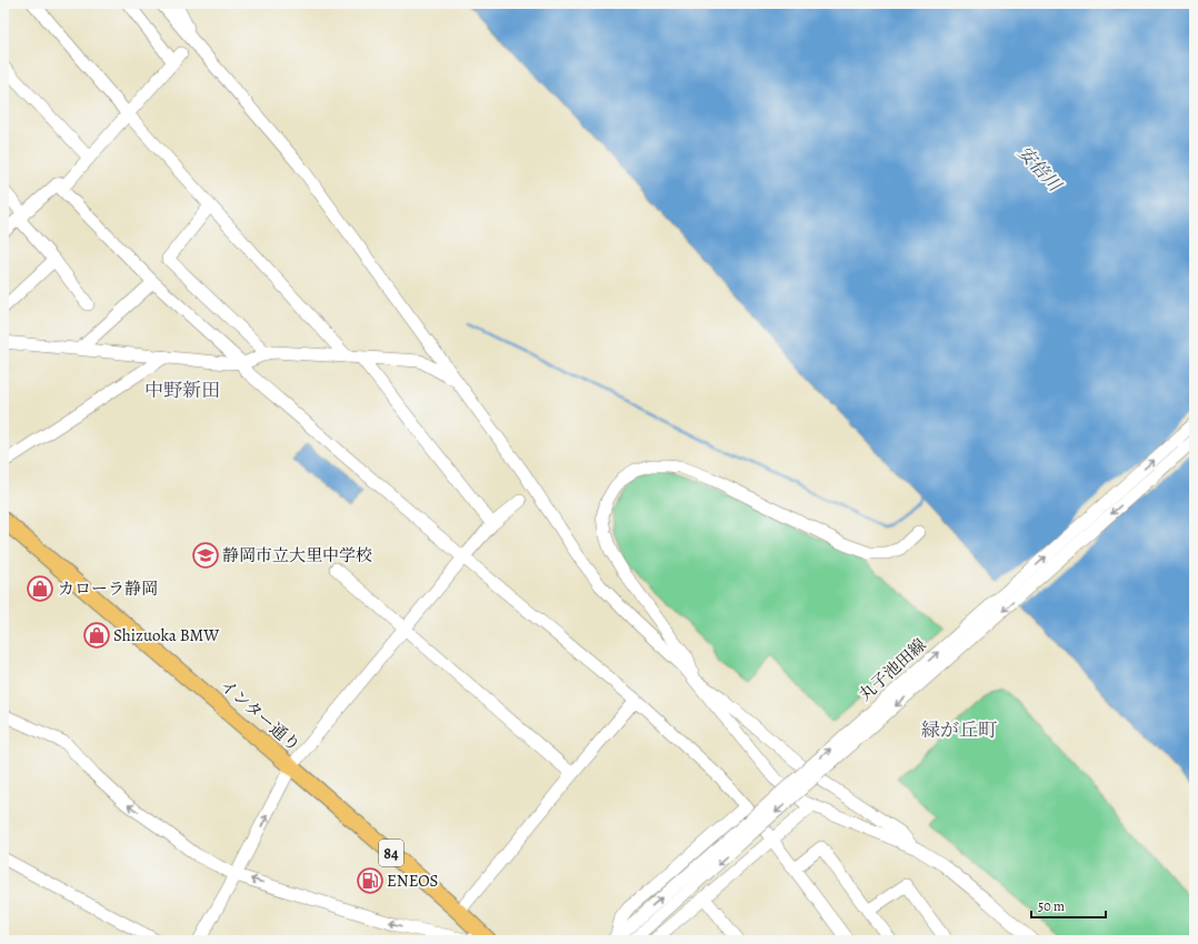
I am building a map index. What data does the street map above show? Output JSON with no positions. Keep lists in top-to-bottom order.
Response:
{
  "streets": {
    "main road": ["インター通り", "84"],
    "street": ["丸子池田線"]
  },
  "districts": ["中野新田", "緑が丘町"],
  "water": ["安倍川"],
  "places": {
    "school or university": ["静岡市立大里中学校"],
    "shop": ["カローラ静岡", "Shizuoka BMW"],
    "fuel station": ["ENEOS"]
  },
  "scale_bar": "50 m"
}
